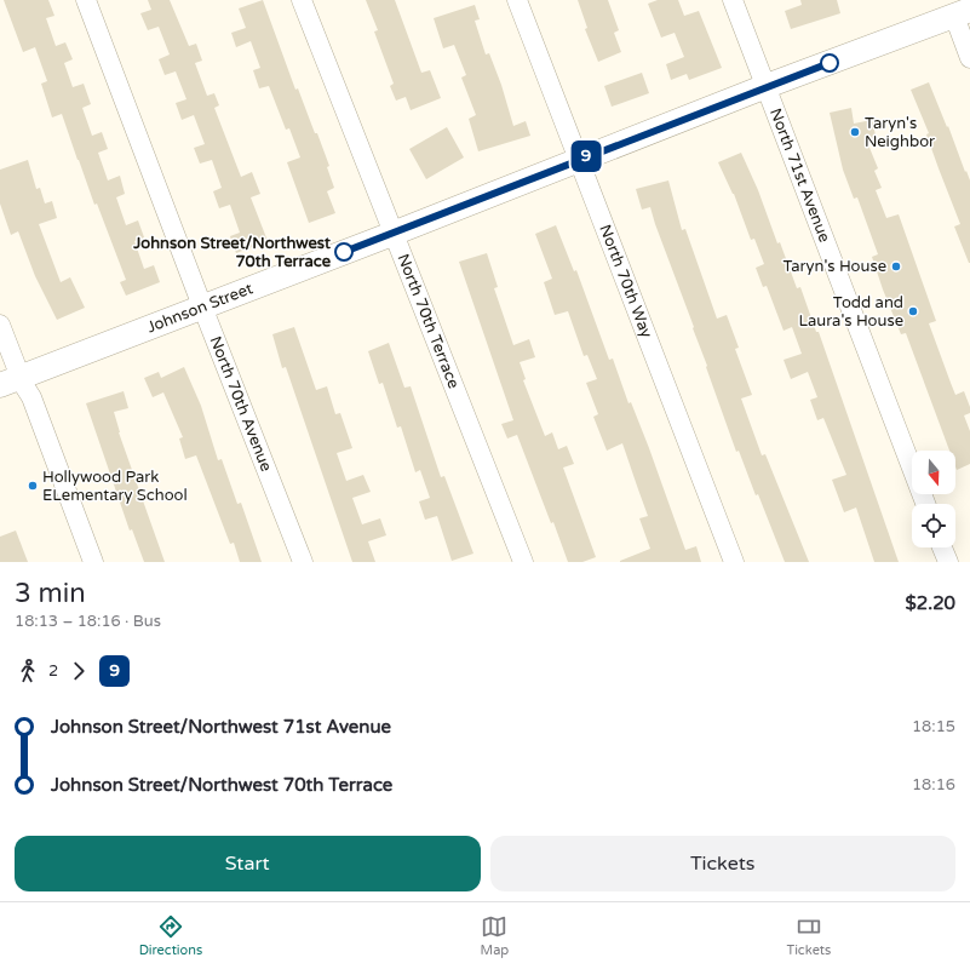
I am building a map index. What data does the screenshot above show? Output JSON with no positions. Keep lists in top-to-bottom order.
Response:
{
  "streets": {
    "street": [
      "North 71st Avenue",
      "North 70th Way",
      "Johnson Street",
      "North 70th Terrace",
      "North 70th Avenue"
    ]
  },
  "crossings": [
    ["North 71st Avenue", "Johnson Street"],
    ["North 70th Way", "Johnson Street"],
    ["Johnson Street", "North 70th Terrace"],
    ["Johnson Street", "North 70th Avenue"]
  ],
  "places": [
    "Taryn's Neighbor",
    "Johnson Street/Northwest 70th Terrace",
    "Taryn's House",
    "Todd and Laura's House",
    "Hollywood Park ELementary School"
  ],
  "lines": ["bus line 9"],
  "north": "bottom",
  "page": {
    "on_map": "9",
    "heading": ["3 min", "18:13 – 18:16 · Bus", "$2.20"],
    "legs": ["2", "9"],
    "list": [
      {
        "name": "Johnson Street/Northwest 71st Avenue",
        "value": "18:15"
      },
      {
        "name": "Johnson Street/Northwest 70th Terrace",
        "value": "18:16"
      }
    ],
    "buttons": ["Start", "Tickets"],
    "tabs": ["Directions", "Map", "Tickets"]
  }
}
